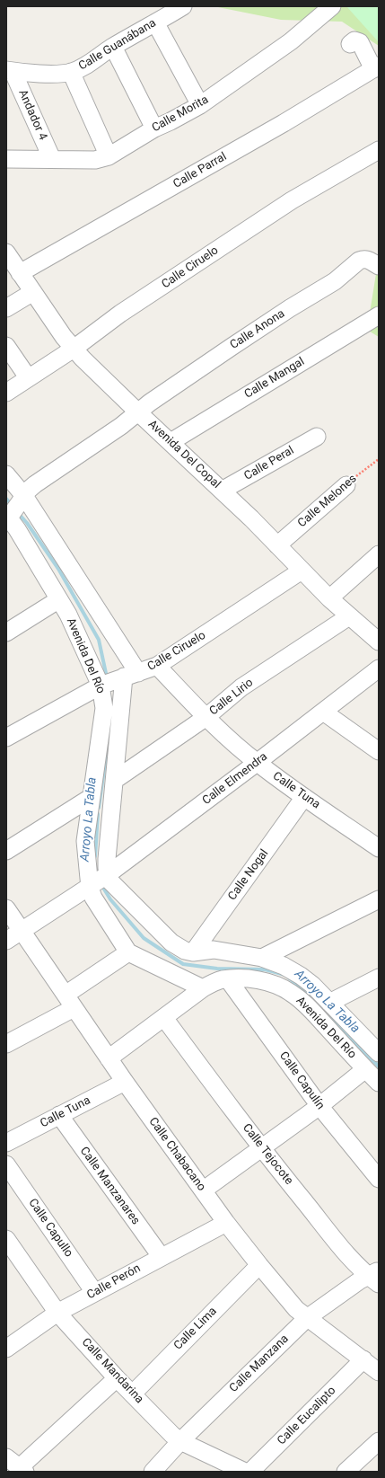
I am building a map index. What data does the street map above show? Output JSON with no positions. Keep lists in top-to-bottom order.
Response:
{
  "streets": {
    "street": [
      "Calle Guanábana",
      "Calle Morita",
      "Andador 4",
      "Calle Parral",
      "Calle Ciruelo",
      "Calle Anona",
      "Calle Mangal",
      "Avenida Del Copal",
      "Calle Peral",
      "Calle Melones",
      "Avenida Del Río",
      "Calle Lirio",
      "Calle Elmendra",
      "Calle Tuna",
      "Calle Nogal",
      "Calle Capulín",
      "Calle Chabacano",
      "Calle Tejocote",
      "Calle Manzanares",
      "Calle Capullo",
      "Calle Perón",
      "Calle Lima",
      "Calle Manzana",
      "Calle Mandarina",
      "Calle Eucalipto"
    ]
  },
  "crossings": [
    ["Calle Guanábana", "Andador 4"],
    ["Calle Morita", "Andador 4"],
    ["Calle Parral", "Avenida Del Copal"],
    ["Calle Ciruelo", "Avenida Del Copal"],
    ["Calle Ciruelo", "Avenida Del Río"],
    ["Calle Ciruelo", "Calle Tuna"],
    ["Calle Anona", "Avenida Del Copal"],
    ["Calle Mangal", "Avenida Del Copal"],
    ["Avenida Del Copal", "Calle Peral"],
    ["Avenida Del Copal", "Calle Melones"],
    ["Avenida Del Copal", "Calle Lirio"],
    ["Avenida Del Río", "Calle Lirio"],
    ["Avenida Del Río", "Calle Elmendra"],
    ["Avenida Del Río", "Calle Nogal"],
    ["Avenida Del Río", "Calle Capulín"],
    ["Calle Lirio", "Calle Tuna"],
    ["Calle Elmendra", "Calle Tuna"],
    ["Calle Elmendra", "Calle Chabacano"],
    ["Calle Tuna", "Calle Nogal"],
    ["Calle Tuna", "Calle Chabacano"],
    ["Calle Tuna", "Calle Manzanares"],
    ["Calle Chabacano", "Calle Perón"],
    ["Calle Chabacano", "Calle Lima"],
    ["Calle Chabacano", "Calle Manzana"],
    ["Calle Chabacano", "Calle Eucalipto"],
    ["Calle Tejocote", "Calle Manzana"],
    ["Calle Manzanares", "Calle Perón"],
    ["Calle Capullo", "Calle Perón"],
    ["Calle Perón", "Calle Mandarina"],
    ["Calle Lima", "Calle Mandarina"],
    ["Calle Manzana", "Calle Mandarina"]
  ],
  "water": ["Arroyo La Tabla"]
}
